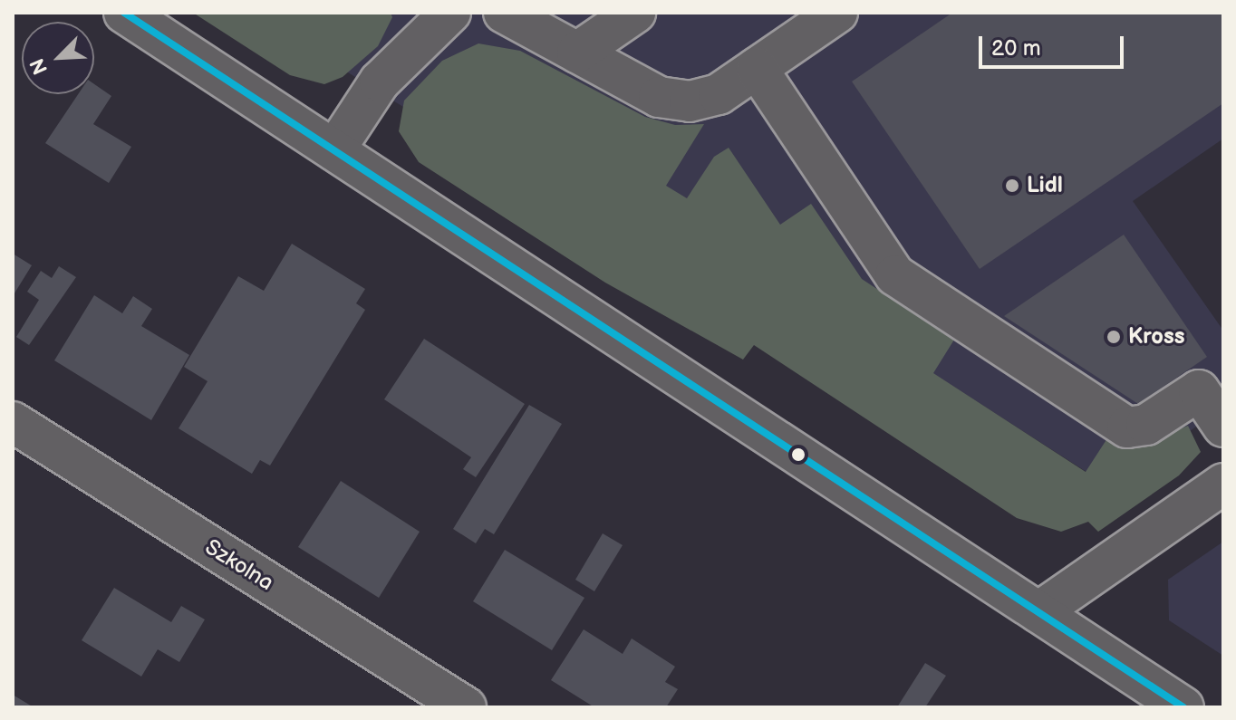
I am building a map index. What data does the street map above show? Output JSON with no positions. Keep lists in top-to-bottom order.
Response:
{
  "streets": {
    "main road": ["Szkolna"]
  },
  "places": ["Lidl", "Kross"],
  "scale_bar": "20 m",
  "north": "bottom left"
}
